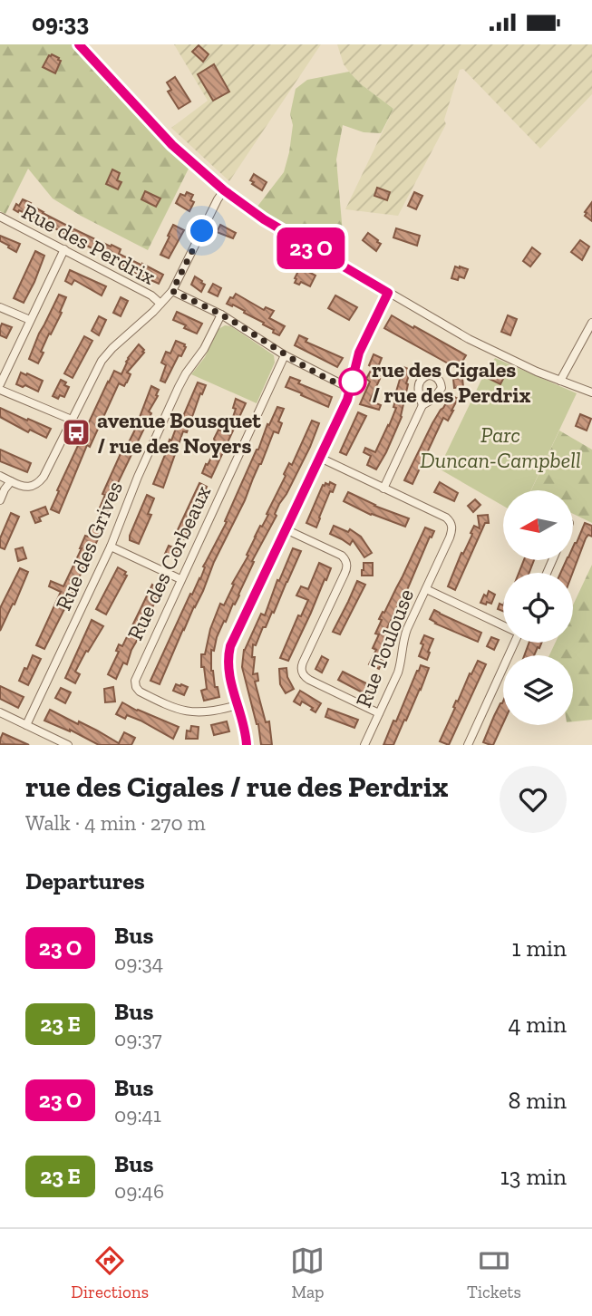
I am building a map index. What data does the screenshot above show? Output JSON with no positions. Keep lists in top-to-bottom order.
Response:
{
  "streets": {
    "street": [
      "Rue des Perdrix",
      "Rue des Grives",
      "Rue des Corbeaux",
      "Rue Toulouse"
    ]
  },
  "crossings": [
    ["Rue des Perdrix", "Rue des Grives"],
    ["Rue des Perdrix", "Rue des Corbeaux"]
  ],
  "parks": ["Parc Duncan-Campbell"],
  "places": {
    "other": ["rue des Cigales / rue des Perdrix"],
    "bus stop": ["avenue Bousquet / rue des Noyers"]
  },
  "north": "left",
  "page": {
    "status": "09:33",
    "on_map": "23 O",
    "heading": [
      ["rue des Cigales / rue des Perdrix", "Walk · 4 min · 270 m"],
      "Departures"
    ],
    "list": [
      {
        "mark": "23 O",
        "name": "Bus",
        "note": "09:34",
        "value": "1 min"
      },
      {
        "mark": "23 E",
        "name": "Bus",
        "note": "09:37",
        "value": "4 min"
      },
      {
        "mark": "23 O",
        "name": "Bus",
        "note": "09:41",
        "value": "8 min"
      },
      {
        "mark": "23 E",
        "name": "Bus",
        "note": "09:46",
        "value": "13 min"
      }
    ],
    "tabs": ["Directions", "Map", "Tickets"]
  }
}
